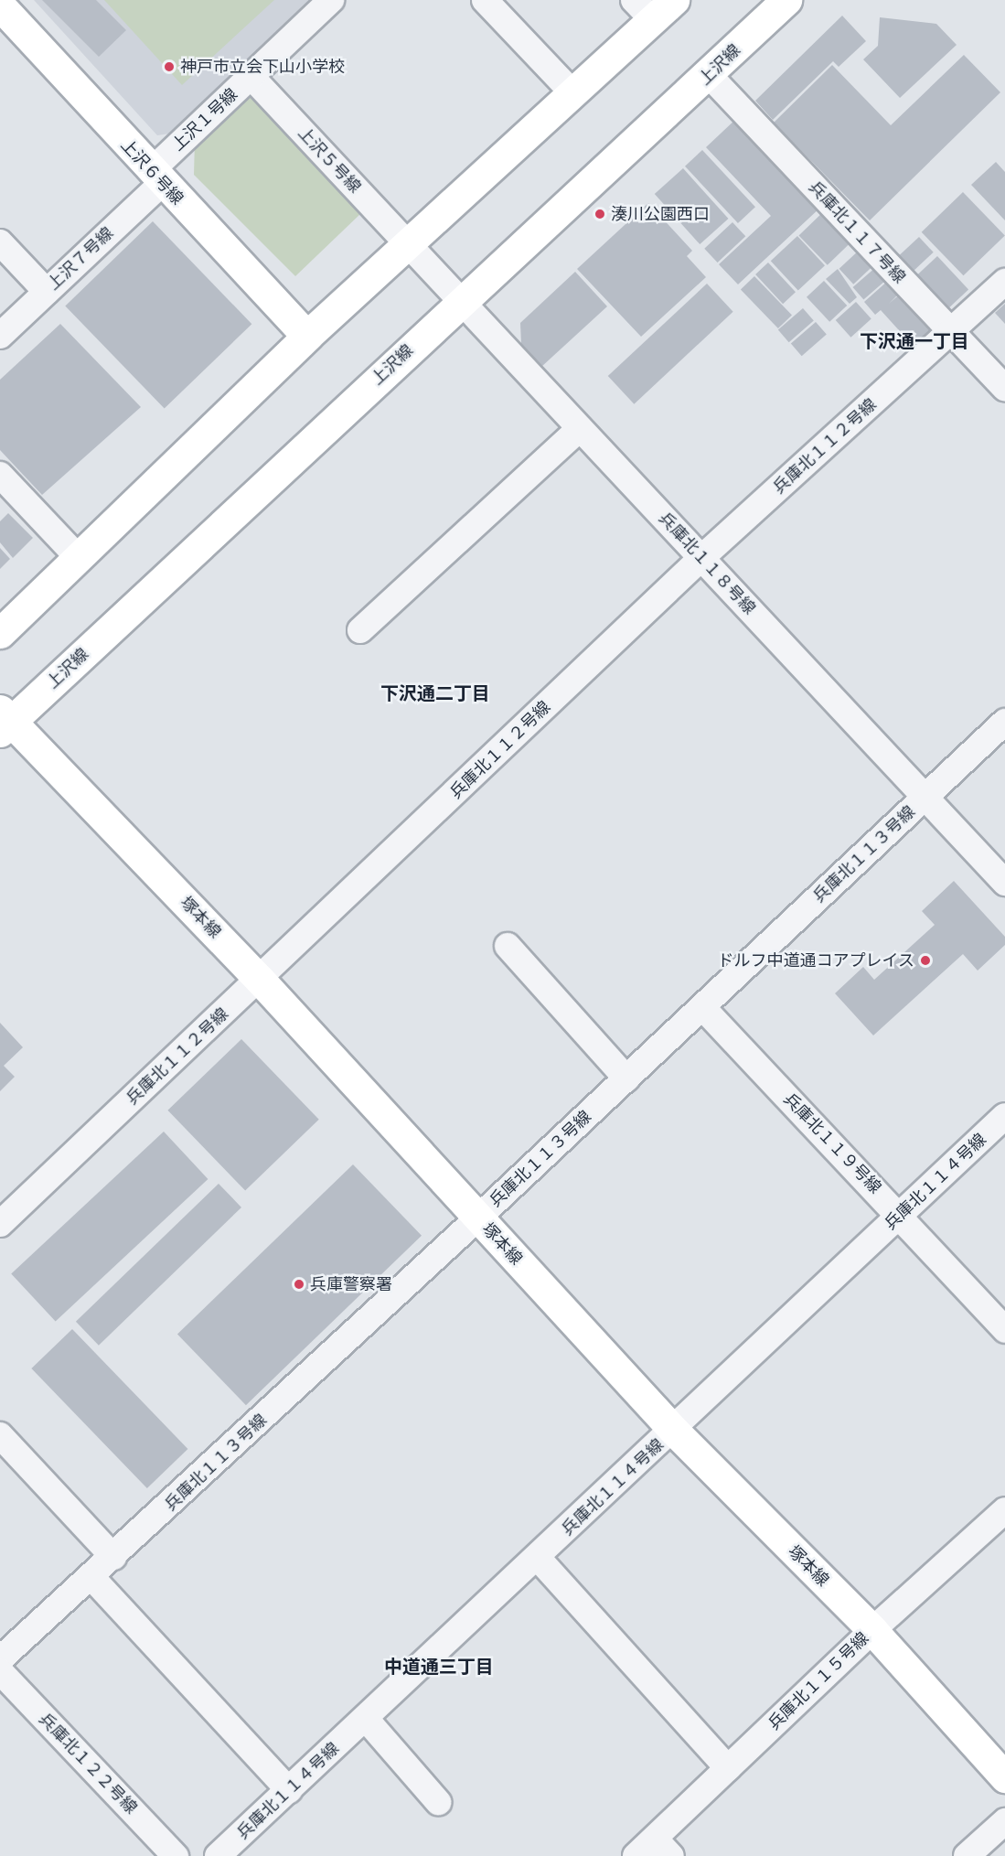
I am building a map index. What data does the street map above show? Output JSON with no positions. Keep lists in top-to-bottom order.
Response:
{
  "streets": {
    "main road": ["上沢線", "上沢６号線", "塚本線"],
    "street": [
      "上沢１号線",
      "上沢５号線",
      "兵庫北１１７号線",
      "上沢７号線",
      "兵庫北１１２号線",
      "兵庫北１１８号線",
      "兵庫北１１３号線",
      "兵庫北１１９号線",
      "兵庫北１１４号線",
      "兵庫北１１５号線",
      "兵庫北１２２号線"
    ]
  },
  "crossings": [
    ["上沢線", "兵庫北１１７号線"],
    ["上沢線", "兵庫北１１８号線"],
    ["上沢線", "塚本線"],
    ["上沢１号線", "上沢５号線"],
    ["上沢１号線", "上沢６号線"],
    ["上沢１号線", "上沢７号線"],
    ["上沢５号線", "兵庫北１１８号線"],
    ["上沢６号線", "上沢７号線"],
    ["兵庫北１１７号線", "兵庫北１１２号線"],
    ["兵庫北１１２号線", "兵庫北１１８号線"],
    ["兵庫北１１２号線", "塚本線"],
    ["兵庫北１１８号線", "兵庫北１１３号線"],
    ["兵庫北１１３号線", "塚本線"],
    ["兵庫北１１３号線", "兵庫北１１９号線"],
    ["塚本線", "兵庫北１１４号線"],
    ["塚本線", "兵庫北１１５号線"],
    ["兵庫北１１９号線", "兵庫北１１４号線"]
  ],
  "districts": ["下沢通一丁目", "下沢通二丁目", "中道通三丁目"],
  "places": [
    "神戸市立会下山小学校",
    "湊川公園西口",
    "ドルフ中道通コアプレイス",
    "兵庫警察署"
  ]
}
